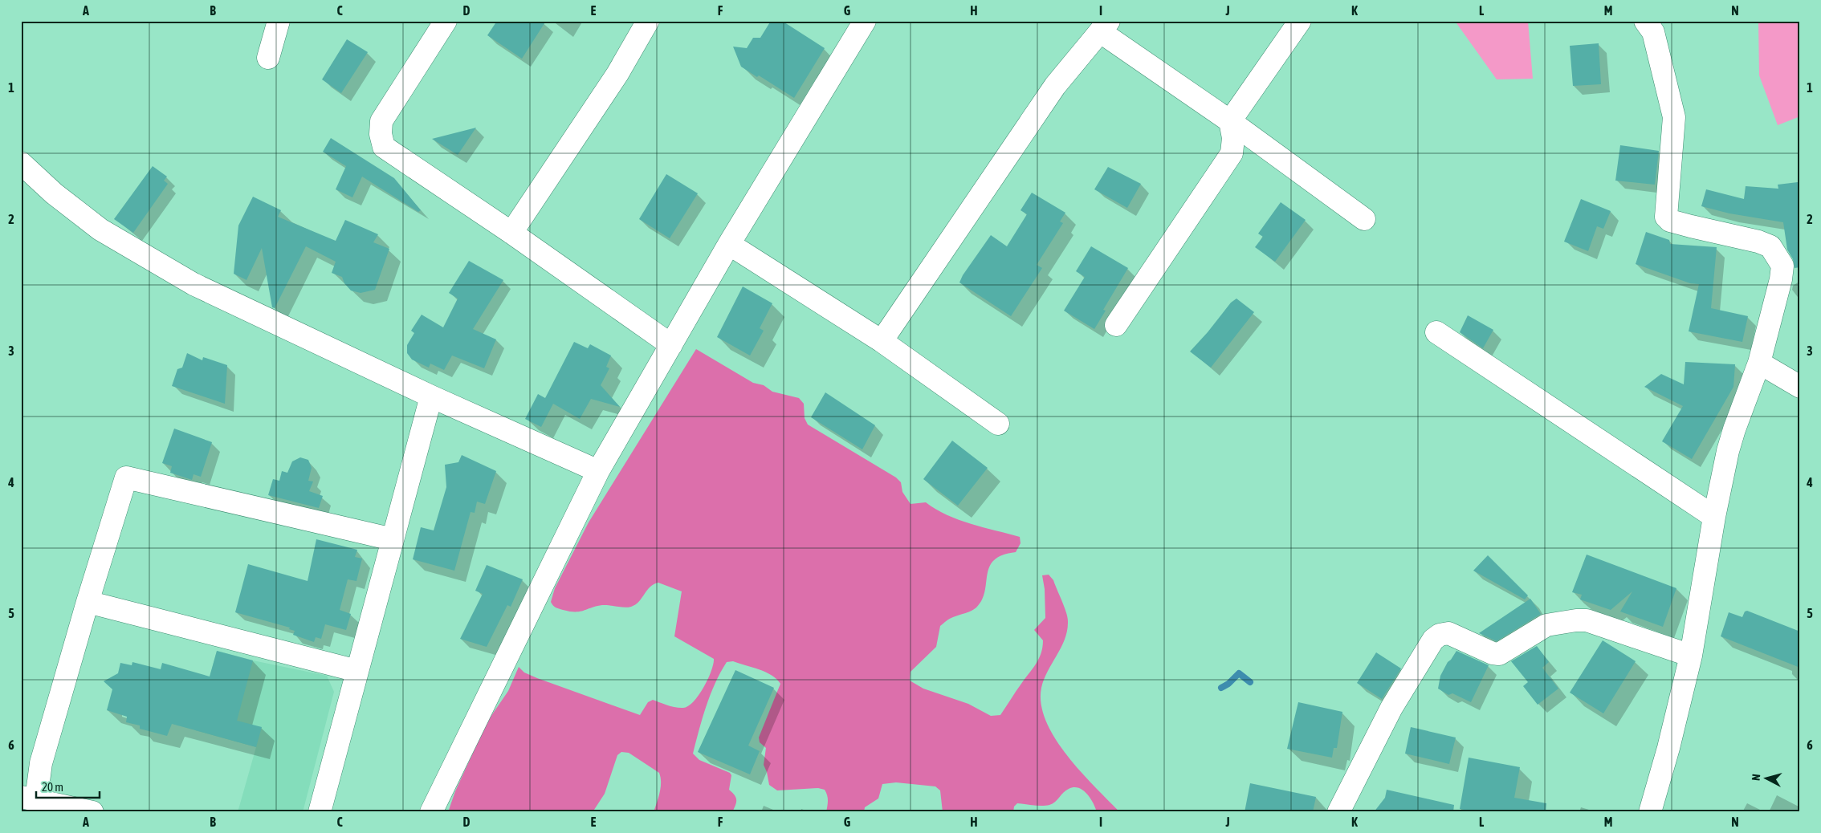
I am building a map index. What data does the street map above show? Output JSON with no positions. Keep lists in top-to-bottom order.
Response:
{
  "scale_bar": "20 m",
  "north": "left",
  "grid": {
    "columns": [
      "A",
      "B",
      "C",
      "D",
      "E",
      "F",
      "G",
      "H",
      "I",
      "J",
      "K",
      "L",
      "M",
      "N"
    ],
    "rows": [
      "1",
      "2",
      "3",
      "4",
      "5",
      "6"
    ]
  }
}
